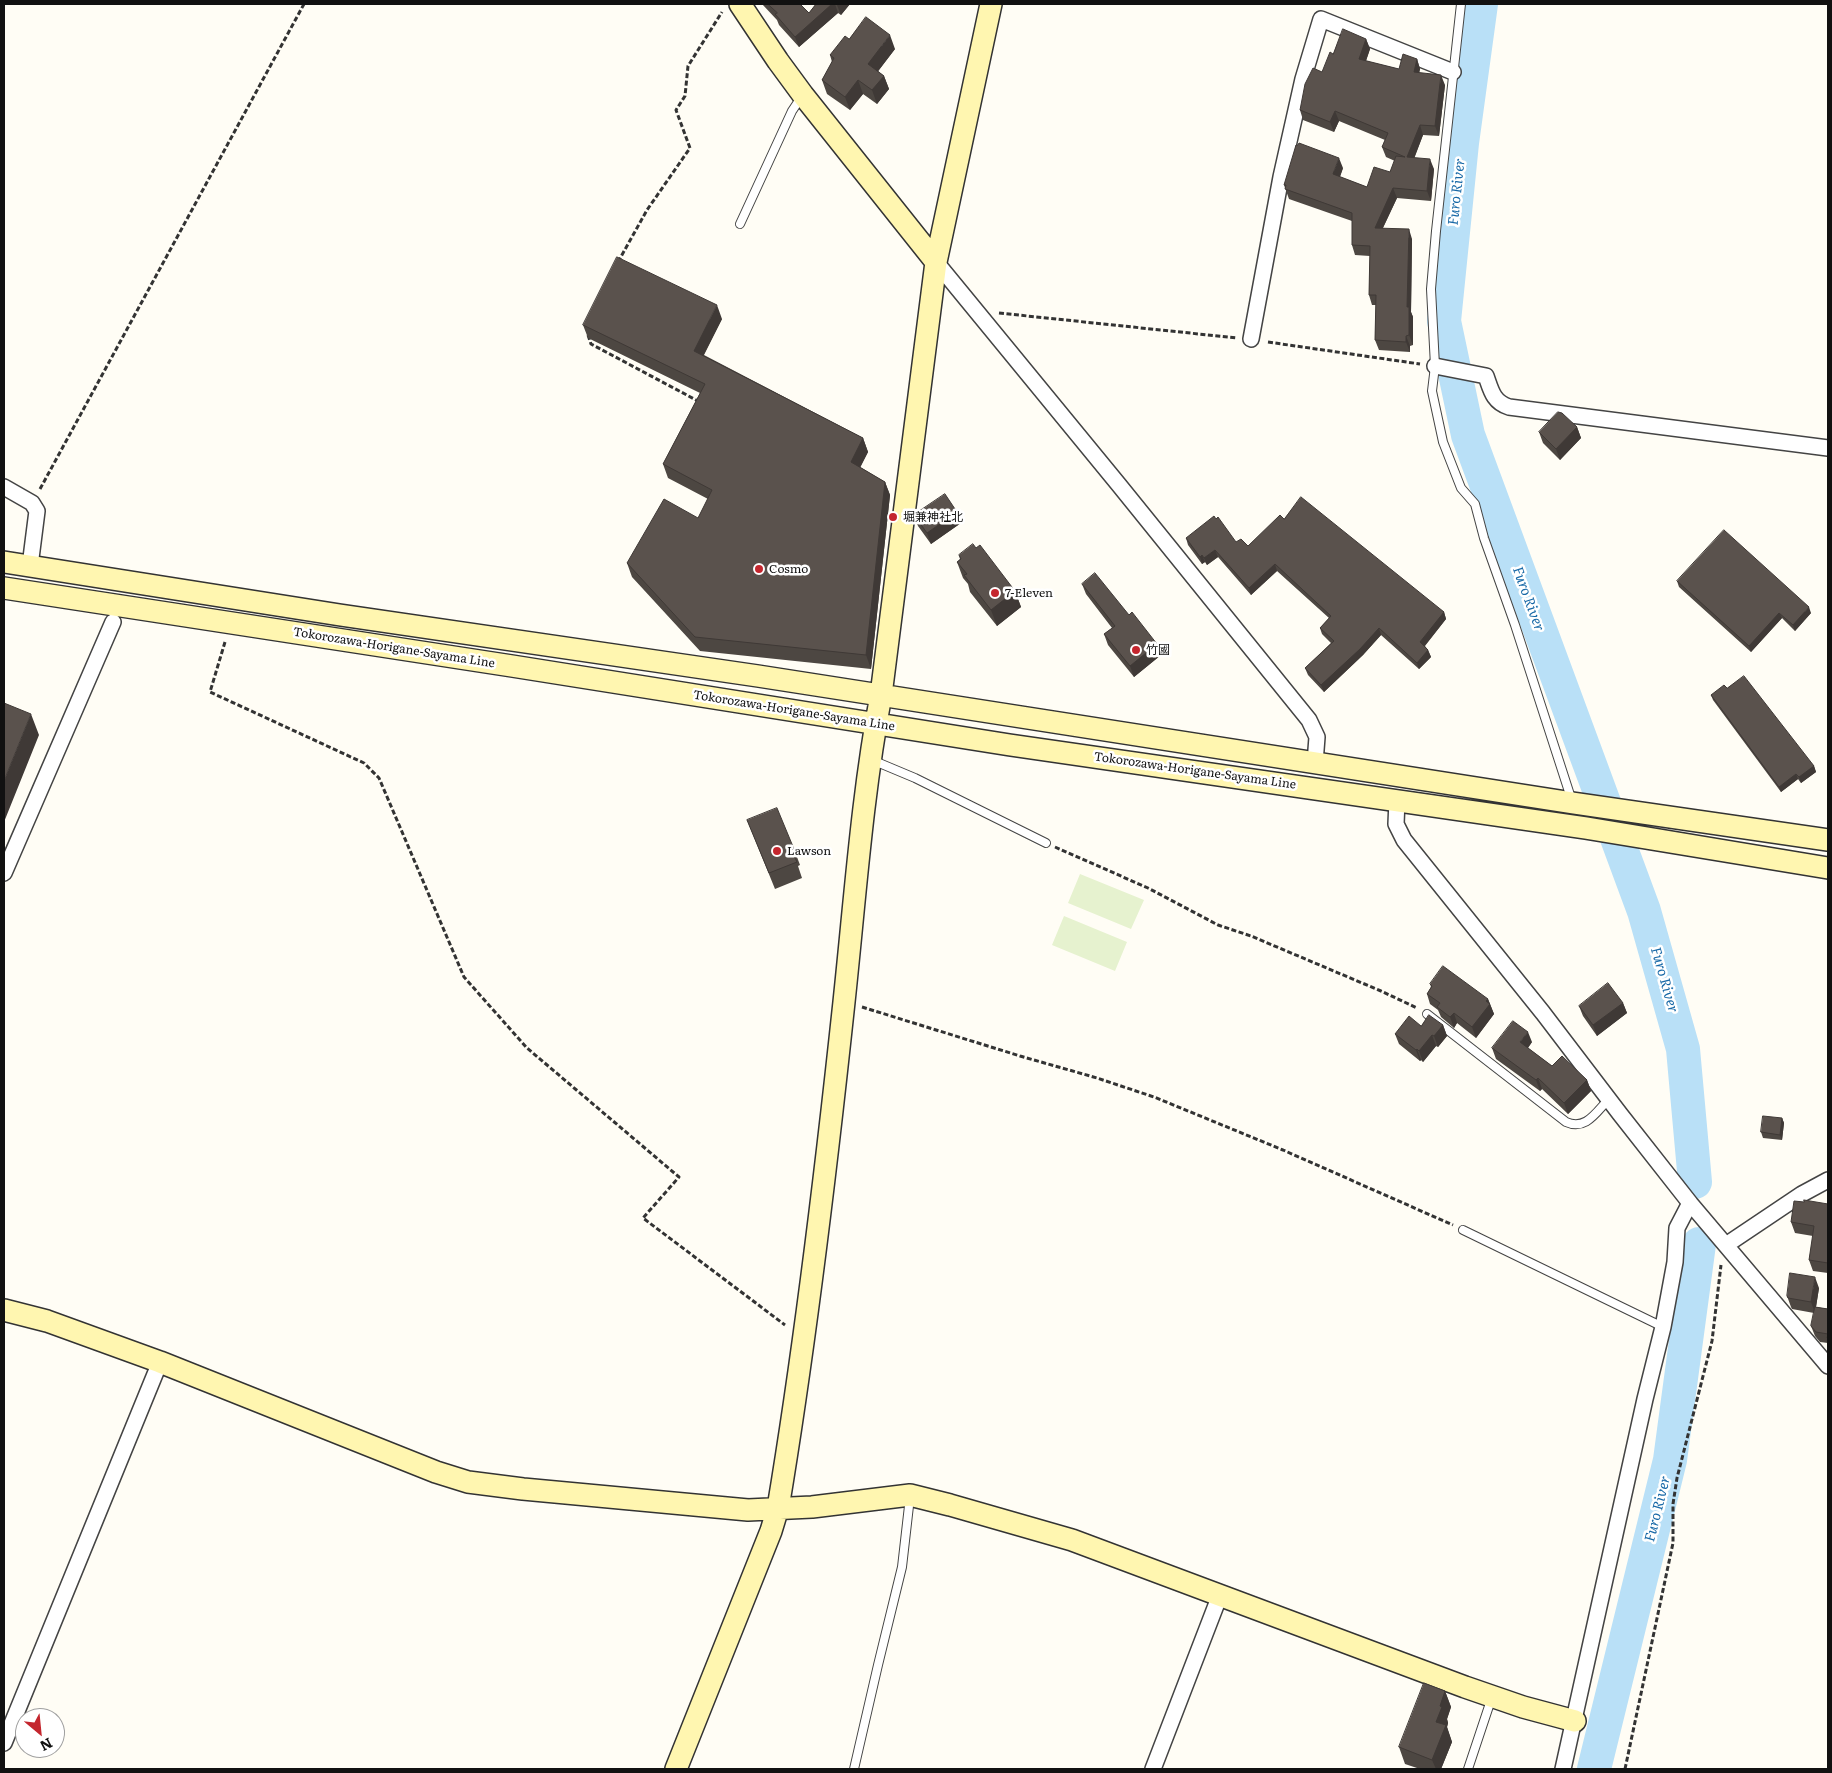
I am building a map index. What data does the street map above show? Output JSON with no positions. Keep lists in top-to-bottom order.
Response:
{
  "streets": {
    "street": ["Tokorozawa-Horigane-Sayama Line"]
  },
  "water": ["Furo River"],
  "places": [
    "堀兼神社北",
    "Cosmo",
    "7-Eleven",
    "竹國",
    "Lawson"
  ],
  "north": "bottom right"
}
